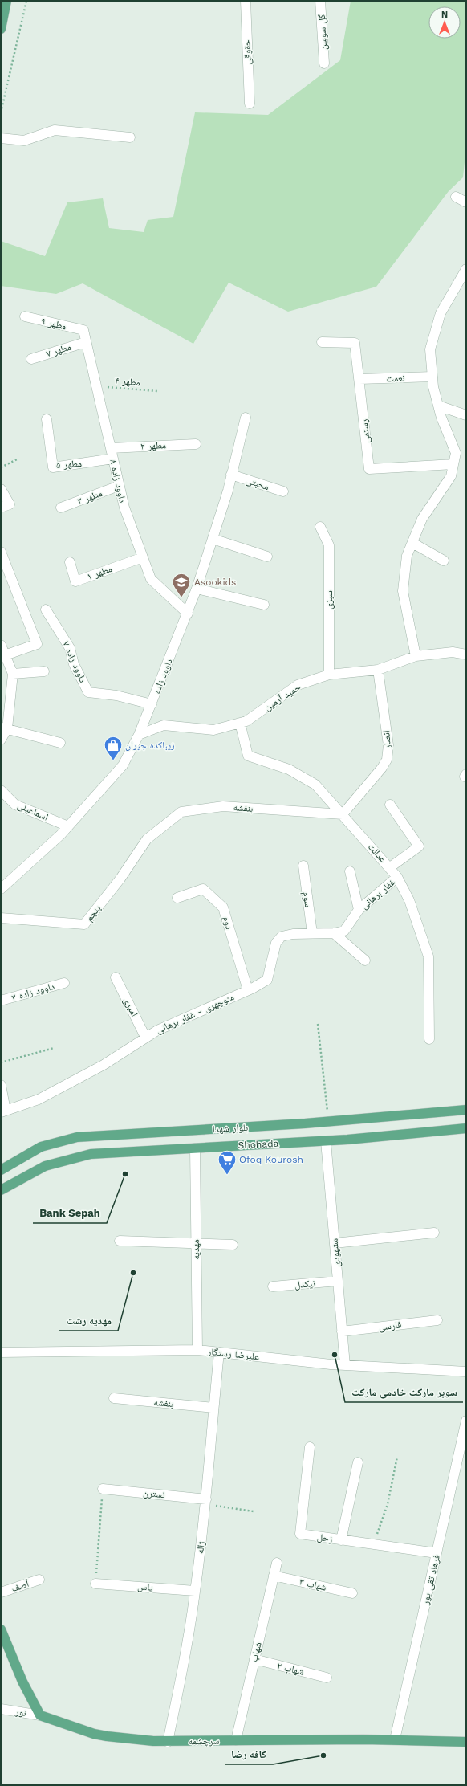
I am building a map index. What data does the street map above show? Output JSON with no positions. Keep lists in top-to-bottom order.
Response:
{
  "streets": {
    "main road": ["بلوار شهدا", "Shohada", "سرچشمه"],
    "street": [
      "گل سوسن",
      "حقوقی",
      "مطهر ۹",
      "مطهر ۷",
      "نعمت",
      "رستمی",
      "مطهر ۲",
      "مطهر ۵",
      "داوود زاده ۸",
      "محبتی",
      "مطهر ۳",
      "مطهر ۱",
      "سبزی",
      "داوود زاده ۷",
      "داوود زاده",
      "حمید آرمین",
      "انصار",
      "بنفشه",
      "اسماعیلی",
      "عدالت",
      "غفار برهانی",
      "سوم",
      "پنجم",
      "دوم",
      "داوود زاده ۳",
      "امیری",
      "منوچهری - غفار برهانی",
      "مهدیه",
      "مشهودی",
      "نیکدل",
      "فارسی",
      "علیرضا رستگار",
      "نسترن",
      "زحل",
      "ژاله",
      "فرهاد تقی پور",
      "شهاب ۳",
      "آصف",
      "یاس",
      "شهاب",
      "شهاب ۲",
      "نور"
    ],
    "path": ["مطهر ۴"]
  },
  "crossings": [
    ["مطهر ۹", "داوود زاده ۸"],
    ["مطهر ۷", "داوود زاده ۸"],
    ["نعمت", "رستمی"],
    ["مطهر ۴", "داوود زاده ۸"],
    ["مطهر ۲", "داوود زاده ۸"],
    ["مطهر ۵", "داوود زاده ۸"],
    ["داوود زاده ۸", "مطهر ۳"],
    ["داوود زاده ۸", "مطهر ۱"],
    ["داوود زاده ۸", "داوود زاده"],
    ["محبتی", "داوود زاده"],
    ["سبزی", "حمید آرمین"],
    ["داوود زاده ۷", "داوود زاده"],
    ["داوود زاده", "حمید آرمین"],
    ["داوود زاده", "اسماعیلی"],
    ["حمید آرمین", "انصار"],
    ["حمید آرمین", "عدالت"],
    ["انصار", "بنفشه"],
    ["انصار", "عدالت"],
    ["بنفشه", "عدالت"],
    ["بنفشه", "پنجم"],
    ["بنفشه", "ژاله"],
    ["عدالت", "غفار برهانی"],
    ["غفار برهانی", "منوچهری - غفار برهانی"],
    ["سوم", "منوچهری - غفار برهانی"],
    ["دوم", "منوچهری - غفار برهانی"],
    ["امیری", "منوچهری - غفار برهانی"],
    ["Shohada", "مهدیه"],
    ["Shohada", "مشهودی"],
    ["مهدیه", "علیرضا رستگار"],
    ["مشهودی", "نیکدل"],
    ["مشهودی", "فارسی"],
    ["مشهودی", "علیرضا رستگار"],
    ["علیرضا رستگار", "ژاله"],
    ["نسترن", "ژاله"],
    ["زحل", "فرهاد تقی پور"],
    ["ژاله", "یاس"],
    ["ژاله", "سرچشمه"],
    ["فرهاد تقی پور", "سرچشمه"],
    ["شهاب ۳", "شهاب"],
    ["شهاب", "شهاب ۲"],
    ["شهاب", "سرچشمه"],
    ["نور", "سرچشمه"]
  ],
  "places": {
    "school or university": ["Asookids"],
    "shop": ["زیباکده جیران"],
    "other": [
      "Bank Sepah",
      "مهدیه رشت",
      "سوپر مارکت خادمی مارکت",
      "کافه رضا"
    ],
    "supermarket": ["Ofoq Kourosh"]
  },
  "north": "top"
}
